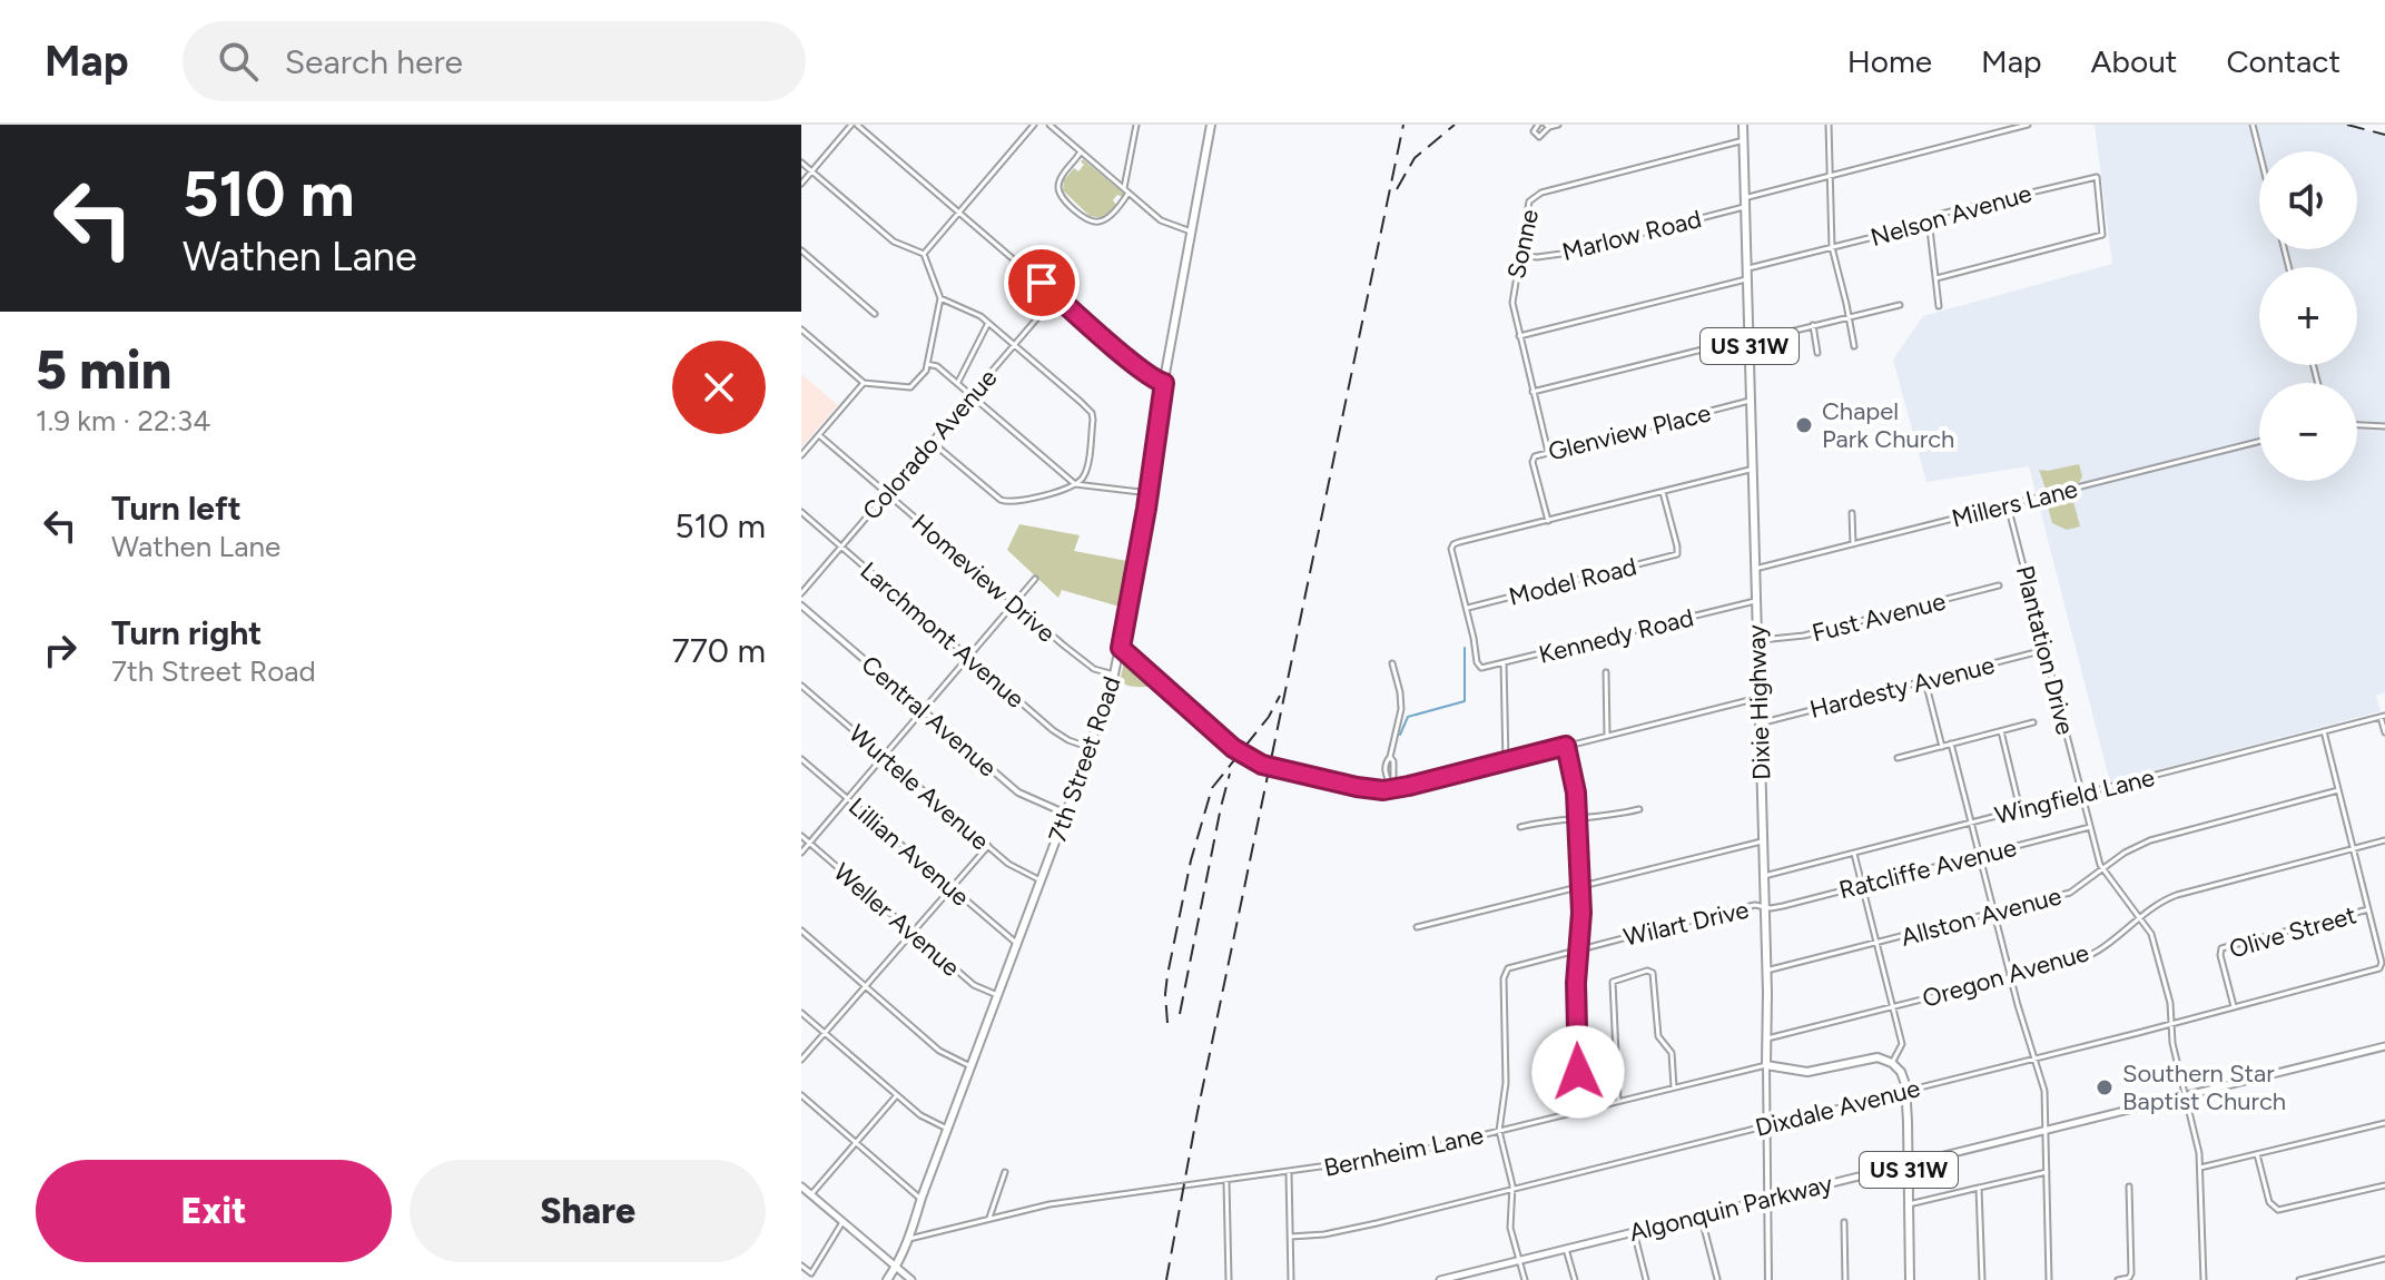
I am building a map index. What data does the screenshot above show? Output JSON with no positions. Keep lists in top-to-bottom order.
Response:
{
  "streets": {
    "main road": [
      "US 31W",
      "Dixie Highway",
      "7th Street Road",
      "Bernheim Lane",
      "Algonquin Parkway"
    ],
    "street": [
      "Nelson Avenue",
      "Marlow Road",
      "Sonne",
      "Glenview Place",
      "Colorado Avenue",
      "Millers Lane",
      "Homeview Drive",
      "Model Road",
      "Fust Avenue",
      "Larchmont Avenue",
      "Kennedy Road",
      "Plantation Drive",
      "Hardesty Avenue",
      "Central Avenue",
      "Wurtele Avenue",
      "Wingfield Lane",
      "Lillian Avenue",
      "Ratcliffe Avenue",
      "Allston Avenue",
      "Weller Avenue",
      "Wilart Drive",
      "Olive Street",
      "Oregon Avenue",
      "Dixdale Avenue"
    ]
  },
  "crossings": [
    ["Nelson Avenue", "Dixie Highway"],
    ["Marlow Road", "Sonne"],
    ["Marlow Road", "Dixie Highway"],
    ["Sonne", "Glenview Place"],
    ["Sonne", "Dixie Highway"],
    ["US 31W", "Dixdale Avenue"],
    ["US 31W", "Bernheim Lane"],
    ["US 31W", "Algonquin Parkway"],
    ["Glenview Place", "Dixie Highway"],
    ["Colorado Avenue", "Homeview Drive"],
    ["Colorado Avenue", "Larchmont Avenue"],
    ["Millers Lane", "Plantation Drive"],
    ["Millers Lane", "Dixie Highway"],
    ["Homeview Drive", "7th Street Road"],
    ["Model Road", "Kennedy Road"],
    ["Fust Avenue", "Dixie Highway"],
    ["Larchmont Avenue", "7th Street Road"],
    ["Kennedy Road", "Dixie Highway"],
    ["Plantation Drive", "Hardesty Avenue"],
    ["Plantation Drive", "Wingfield Lane"],
    ["Plantation Drive", "Ratcliffe Avenue"],
    ["Plantation Drive", "Allston Avenue"],
    ["Hardesty Avenue", "Dixie Highway"],
    ["Dixie Highway", "Wingfield Lane"],
    ["Dixie Highway", "Ratcliffe Avenue"],
    ["Dixie Highway", "Allston Avenue"],
    ["Dixie Highway", "Wilart Drive"],
    ["Dixie Highway", "Oregon Avenue"],
    ["Dixie Highway", "Dixdale Avenue"],
    ["Dixie Highway", "Bernheim Lane"],
    ["Dixie Highway", "Algonquin Parkway"],
    ["Central Avenue", "7th Street Road"],
    ["7th Street Road", "Wurtele Avenue"],
    ["7th Street Road", "Lillian Avenue"],
    ["7th Street Road", "Weller Avenue"],
    ["7th Street Road", "Bernheim Lane"],
    ["Ratcliffe Avenue", "Wilart Drive"],
    ["Wilart Drive", "Bernheim Lane"],
    ["Olive Street", "Dixdale Avenue"]
  ],
  "places": ["Chapel Park Church", "Southern Star Baptist Church"],
  "page": {
    "header": "Map",
    "search": "Search here",
    "nav": [
      "Home",
      "Map",
      "About",
      "Contact"
    ],
    "turn": ["510 m", "Wathen Lane"],
    "map_buttons": ["+", "−"],
    "heading": ["5 min", "1.9 km · 22:34"],
    "list": [
      {
        "name": "Turn left",
        "note": "Wathen Lane",
        "value": "510 m"
      },
      {
        "name": "Turn right",
        "note": "7th Street Road",
        "value": "770 m"
      }
    ],
    "buttons": ["Exit", "Share"]
  }
}
